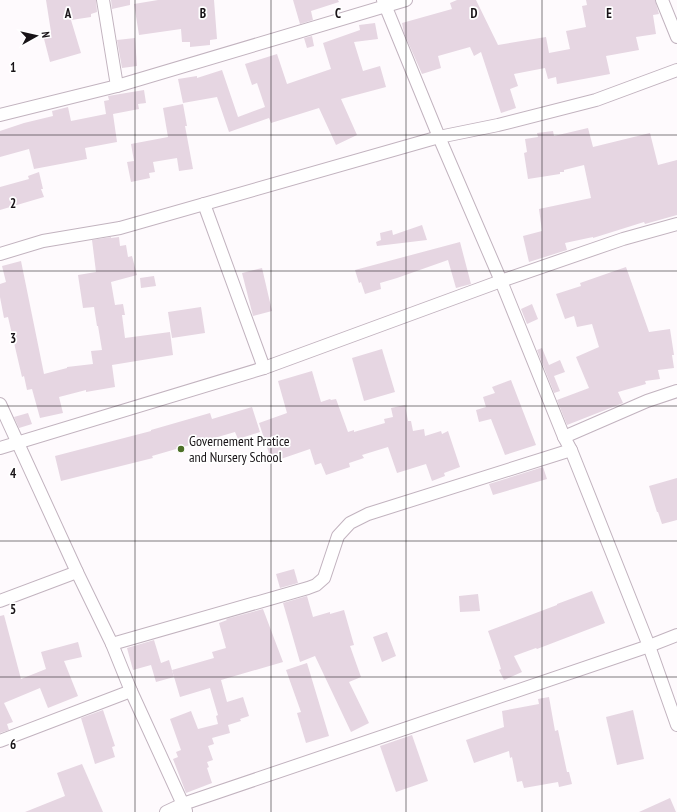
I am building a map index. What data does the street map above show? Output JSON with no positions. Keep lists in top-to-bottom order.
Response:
{
  "places": ["Governement Pratice and Nursery School"],
  "north": "right",
  "grid": {
    "columns": [
      "A",
      "B",
      "C",
      "D",
      "E"
    ],
    "rows": [
      "1",
      "2",
      "3",
      "4",
      "5",
      "6"
    ]
  }
}
